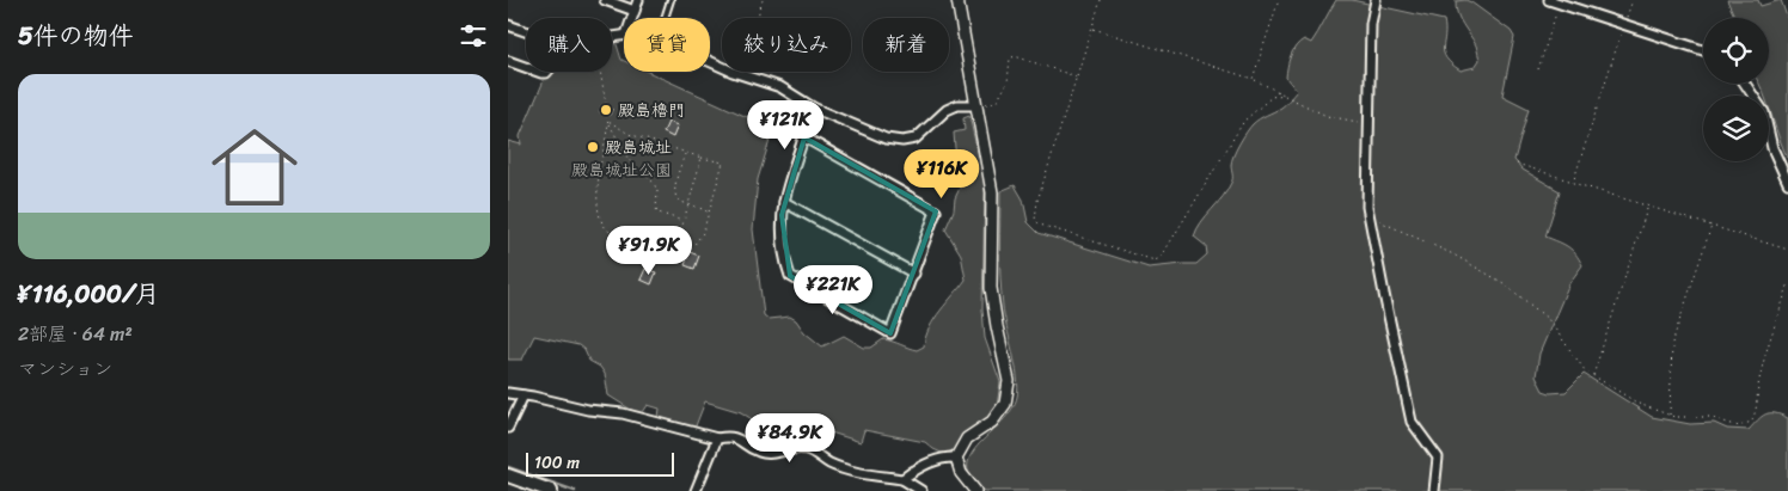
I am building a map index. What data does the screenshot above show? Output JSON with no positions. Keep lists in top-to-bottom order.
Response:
{
  "parks": ["殿島城址公園"],
  "places": ["殿島櫓門", "殿島城址"],
  "scale_bar": "100 m",
  "page": {
    "heading": "5件の物件",
    "chip": [
      "購入",
      "賃貸",
      "絞り込み",
      "新着"
    ],
    "list": [
      {
        "name": "¥116,000/月",
        "note": "2部屋 · 64 m² · マンション"
      }
    ],
    "price": [
      "¥121K",
      "¥116K",
      "¥91.9K",
      "¥221K",
      "¥84.9K"
    ],
    "scale": "100 m"
  }
}
